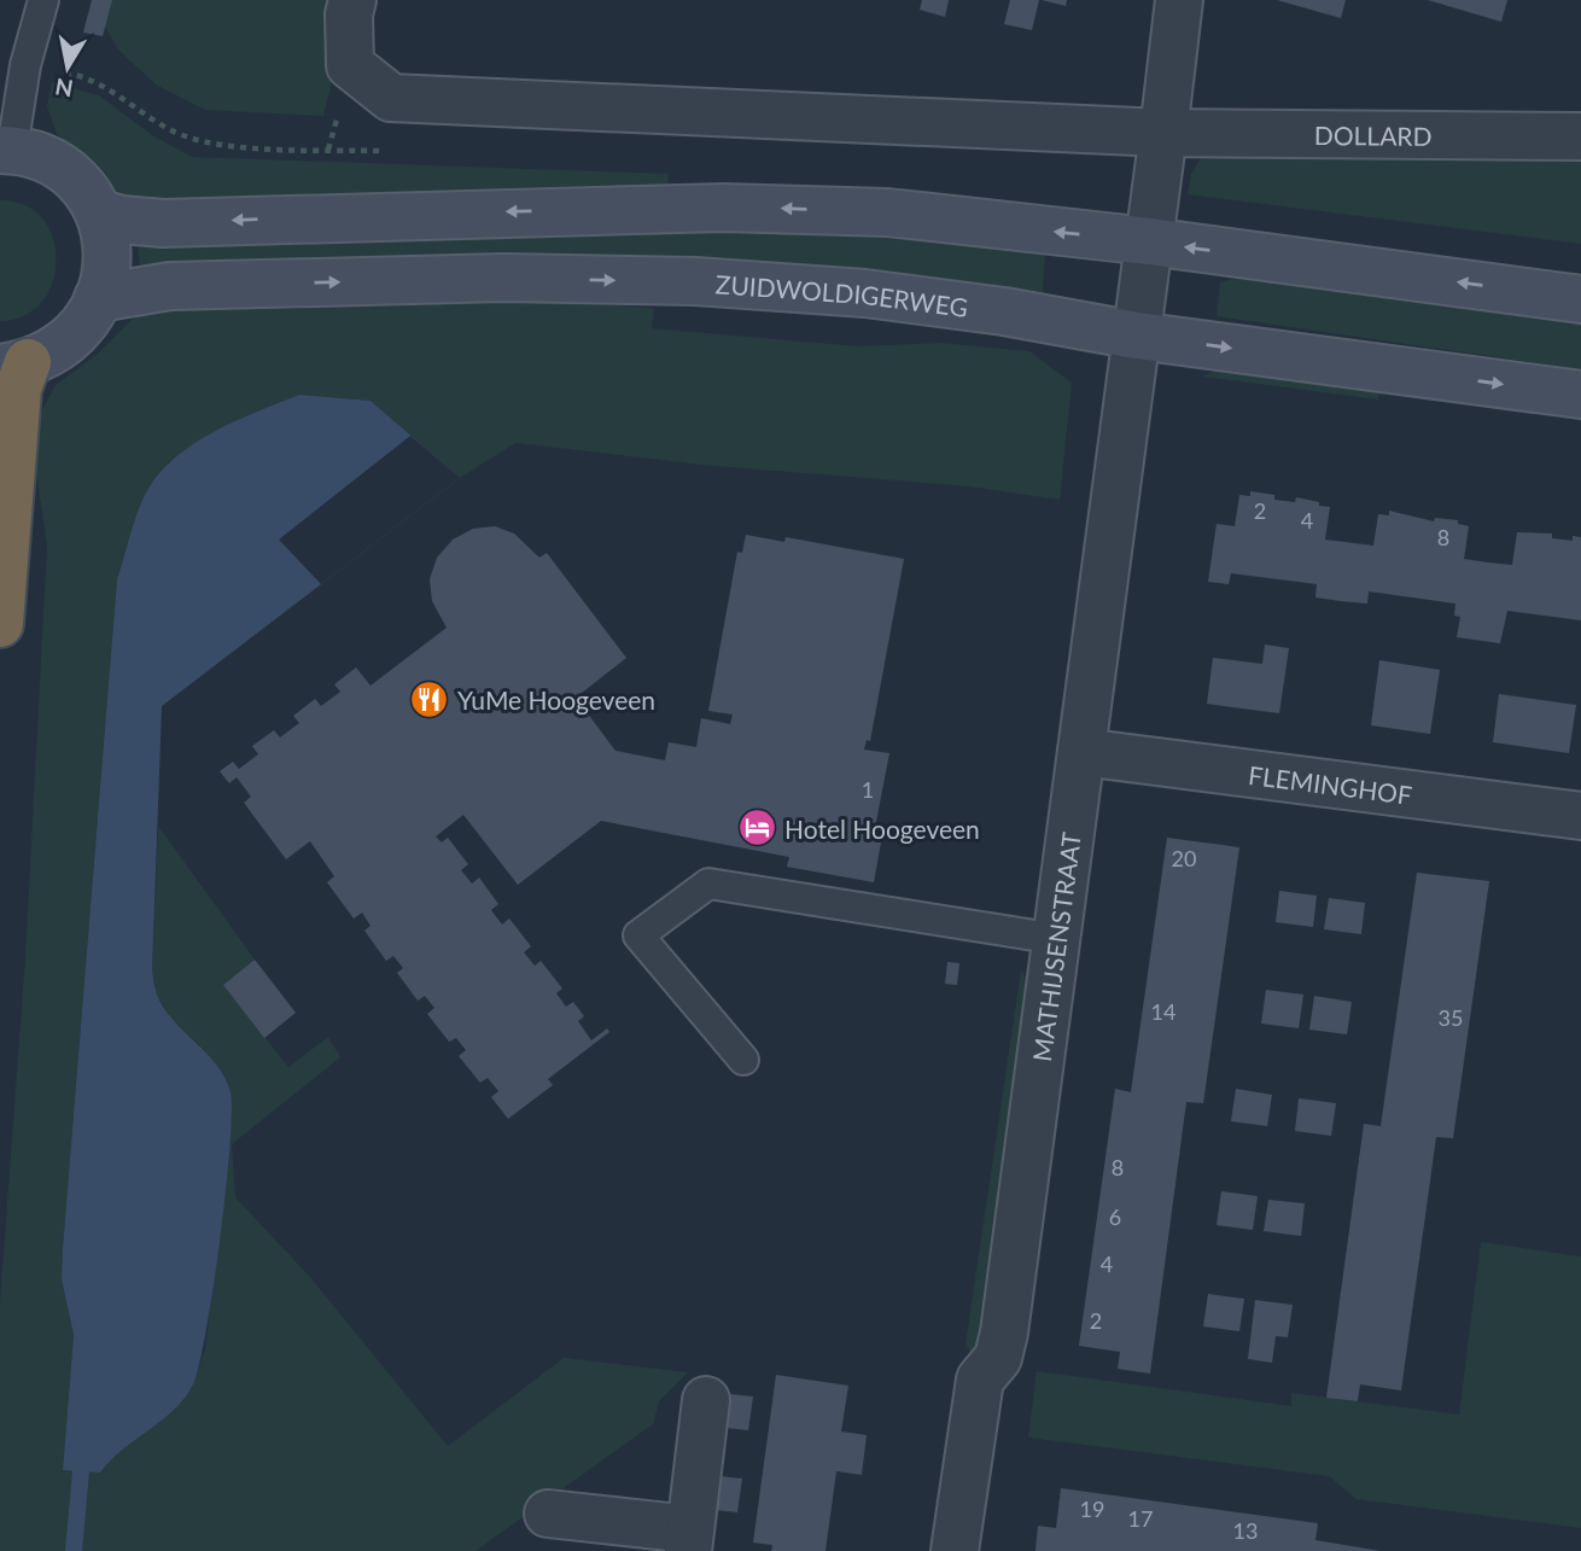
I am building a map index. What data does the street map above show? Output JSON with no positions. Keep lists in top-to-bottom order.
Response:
{
  "streets": {
    "main road": ["ZUIDWOLDIGERWEG"],
    "street": ["DOLLARD", "FLEMINGHOF", "MATHIJSENSTRAAT"]
  },
  "crossings": [
    ["DOLLARD", "MATHIJSENSTRAAT"],
    ["ZUIDWOLDIGERWEG", "MATHIJSENSTRAAT"],
    ["FLEMINGHOF", "MATHIJSENSTRAAT"]
  ],
  "places": {
    "restaurant": ["YuMe Hoogeveen"],
    "hotel": ["Hotel Hoogeveen"]
  },
  "house_numbers": [
    "2",
    "4",
    "8",
    "1",
    "20",
    "14",
    "35",
    "8",
    "6",
    "4",
    "2",
    "19",
    "17",
    "13"
  ],
  "north": "bottom"
}
